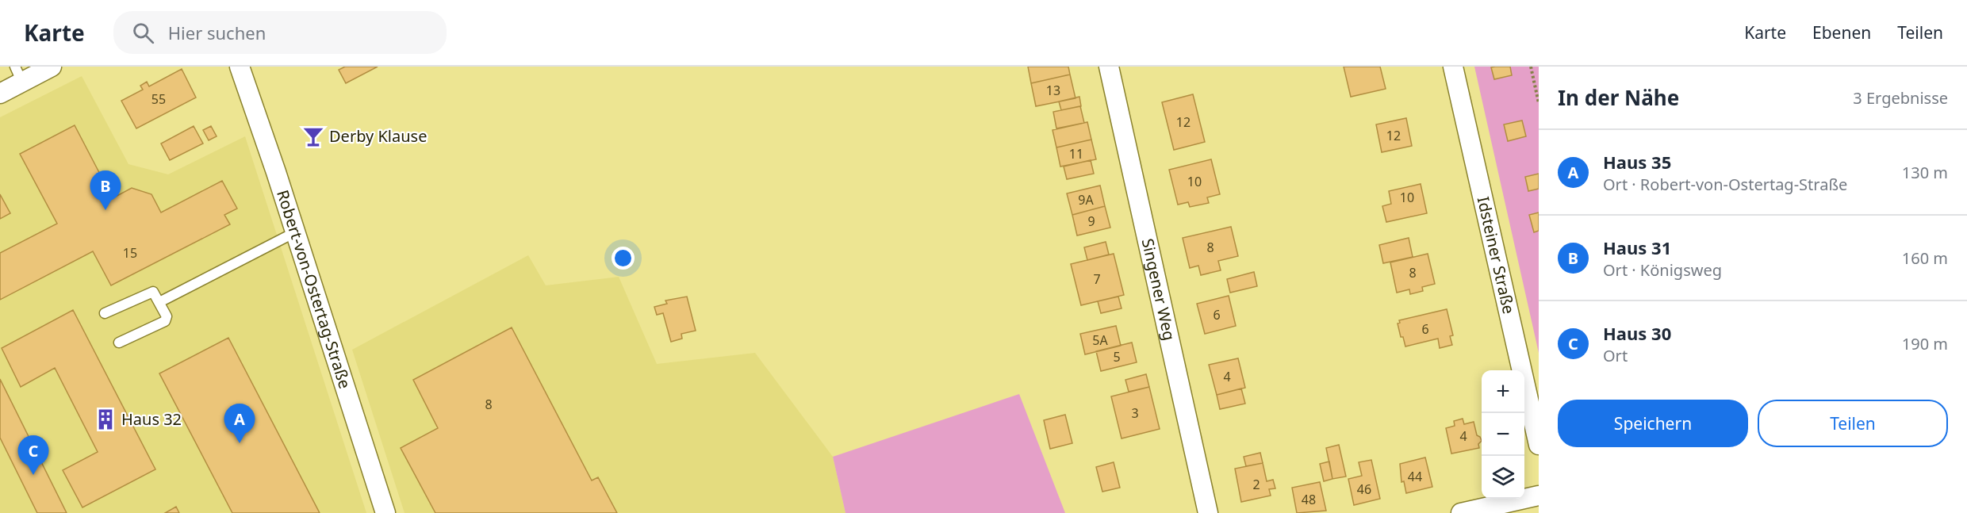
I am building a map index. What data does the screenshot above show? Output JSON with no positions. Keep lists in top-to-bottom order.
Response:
{
  "streets": {
    "street": ["Idsteiner Straße", "Robert-von-Ostertag-Straße", "Singener Weg"]
  },
  "places": {
    "bar": ["Derby Klause"],
    "building": ["Haus 32"]
  },
  "house_numbers": [
    "13",
    "55",
    "12",
    "12",
    "11",
    "10",
    "10",
    "9A",
    "9",
    "8",
    "15",
    "8",
    "7",
    "6",
    "6",
    "5A",
    "5",
    "4",
    "8",
    "3",
    "4",
    "44",
    "2",
    "46",
    "48"
  ],
  "page": {
    "header": "Karte",
    "search": "Hier suchen",
    "nav": ["Karte", "Ebenen", "Teilen"],
    "heading": ["In der Nähe", "3 Ergebnisse"],
    "list": [
      {
        "mark": "A",
        "name": "Haus 35",
        "note": "Ort · Robert-von-Ostertag-Straße",
        "value": "130 m"
      },
      {
        "mark": "B",
        "name": "Haus 31",
        "note": "Ort · Königsweg",
        "value": "160 m"
      },
      {
        "mark": "C",
        "name": "Haus 30",
        "note": "Ort",
        "value": "190 m"
      }
    ],
    "pins": ["B", "A", "C"],
    "map_buttons": ["+", "−"],
    "buttons": ["Speichern", "Teilen"]
  }
}
